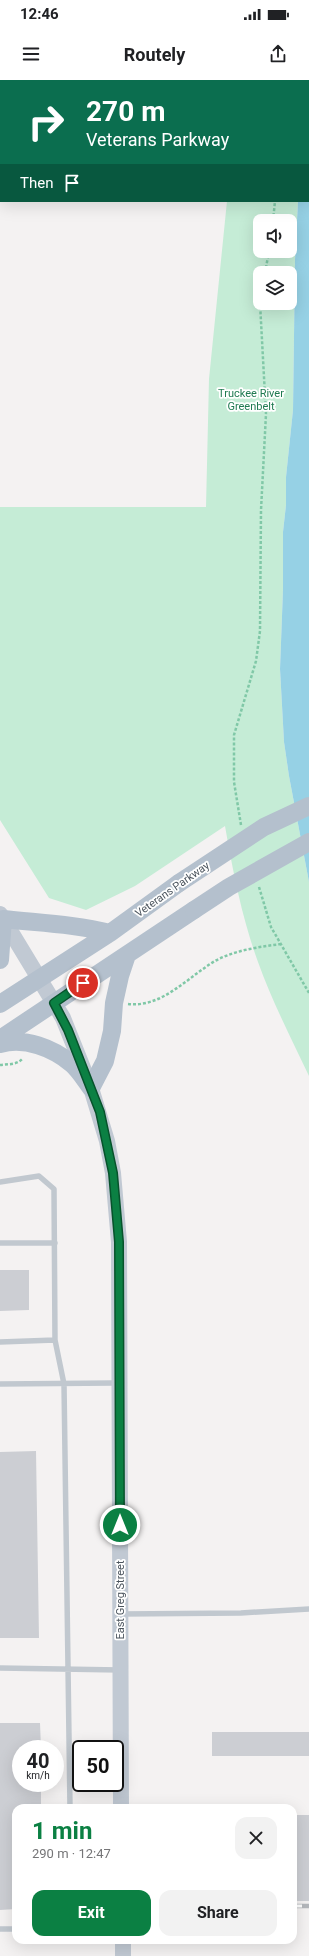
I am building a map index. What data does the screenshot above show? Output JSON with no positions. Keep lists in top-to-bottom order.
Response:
{
  "streets": {
    "main road": ["Veterans Parkway", "East Greg Street"]
  },
  "crossings": [
    ["Veterans Parkway", "East Greg Street"]
  ],
  "parks": ["Truckee River Greenbelt"],
  "page": {
    "status": "12:46",
    "header": "Routely",
    "turn": ["270 m", "Veterans Parkway"],
    "then": "Then",
    "speed": "40 km/h",
    "limit": "50",
    "heading": ["1 min", "290 m · 12:47"],
    "buttons": ["Exit", "Share"]
  }
}
